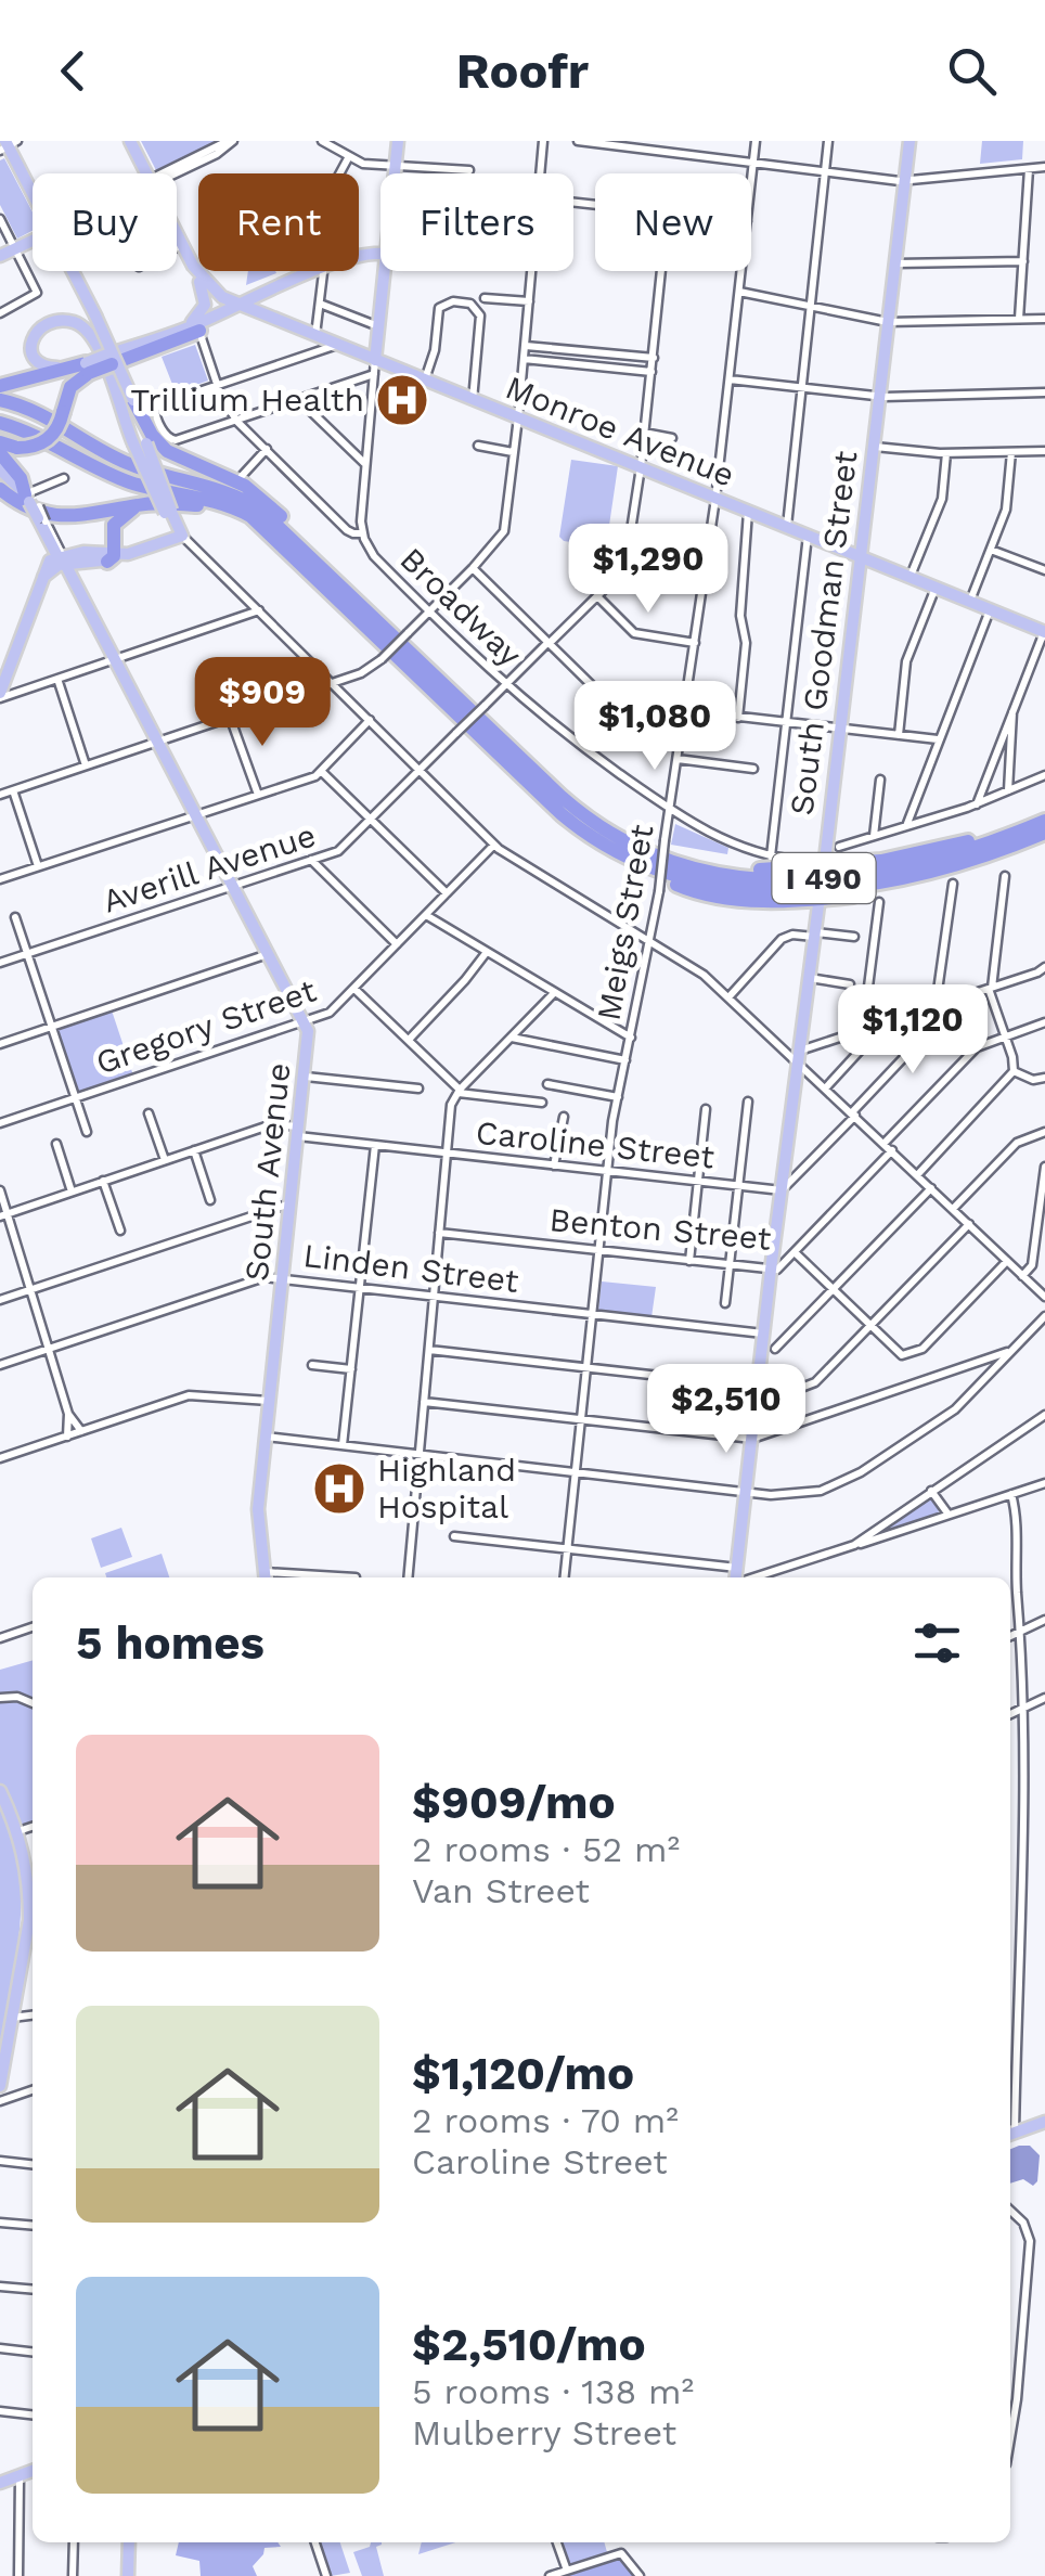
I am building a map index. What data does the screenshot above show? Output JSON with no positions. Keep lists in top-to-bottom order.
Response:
{
  "streets": {
    "highway": ["I 490"],
    "main road": ["Monroe Avenue", "South Goodman Street", "South Avenue"],
    "street": [
      "Broadway",
      "Averill Avenue",
      "Meigs Street",
      "Gregory Street",
      "Caroline Street",
      "Benton Street",
      "Linden Street"
    ]
  },
  "crossings": [
    ["Monroe Avenue", "South Goodman Street"],
    ["Monroe Avenue", "Averill Avenue"],
    ["Monroe Avenue", "Meigs Street"],
    ["Broadway", "South Goodman Street"],
    ["Broadway", "Averill Avenue"],
    ["Broadway", "Meigs Street"],
    ["South Goodman Street", "Caroline Street"],
    ["South Goodman Street", "Benton Street"],
    ["South Goodman Street", "Linden Street"],
    ["Averill Avenue", "South Avenue"],
    ["Meigs Street", "Caroline Street"],
    ["Meigs Street", "Benton Street"],
    ["Meigs Street", "Linden Street"],
    ["Gregory Street", "South Avenue"],
    ["Caroline Street", "South Avenue"],
    ["South Avenue", "Linden Street"]
  ],
  "places": {
    "hospital": ["Trillium Health", "Highland Hospital"]
  },
  "page": {
    "header": "Roofr",
    "chip": [
      "Buy",
      "Rent",
      "Filters",
      "New"
    ],
    "price": [
      "$1,290",
      "$909",
      "$1,080",
      "$1,120",
      "$2,510"
    ],
    "heading": "5 homes",
    "list": [
      {
        "name": "$909/mo",
        "note": "2 rooms · 52 m² · Van Street"
      },
      {
        "name": "$1,120/mo",
        "note": "2 rooms · 70 m² · Caroline Street"
      },
      {
        "name": "$2,510/mo",
        "note": "5 rooms · 138 m² · Mulberry Street"
      }
    ]
  }
}
